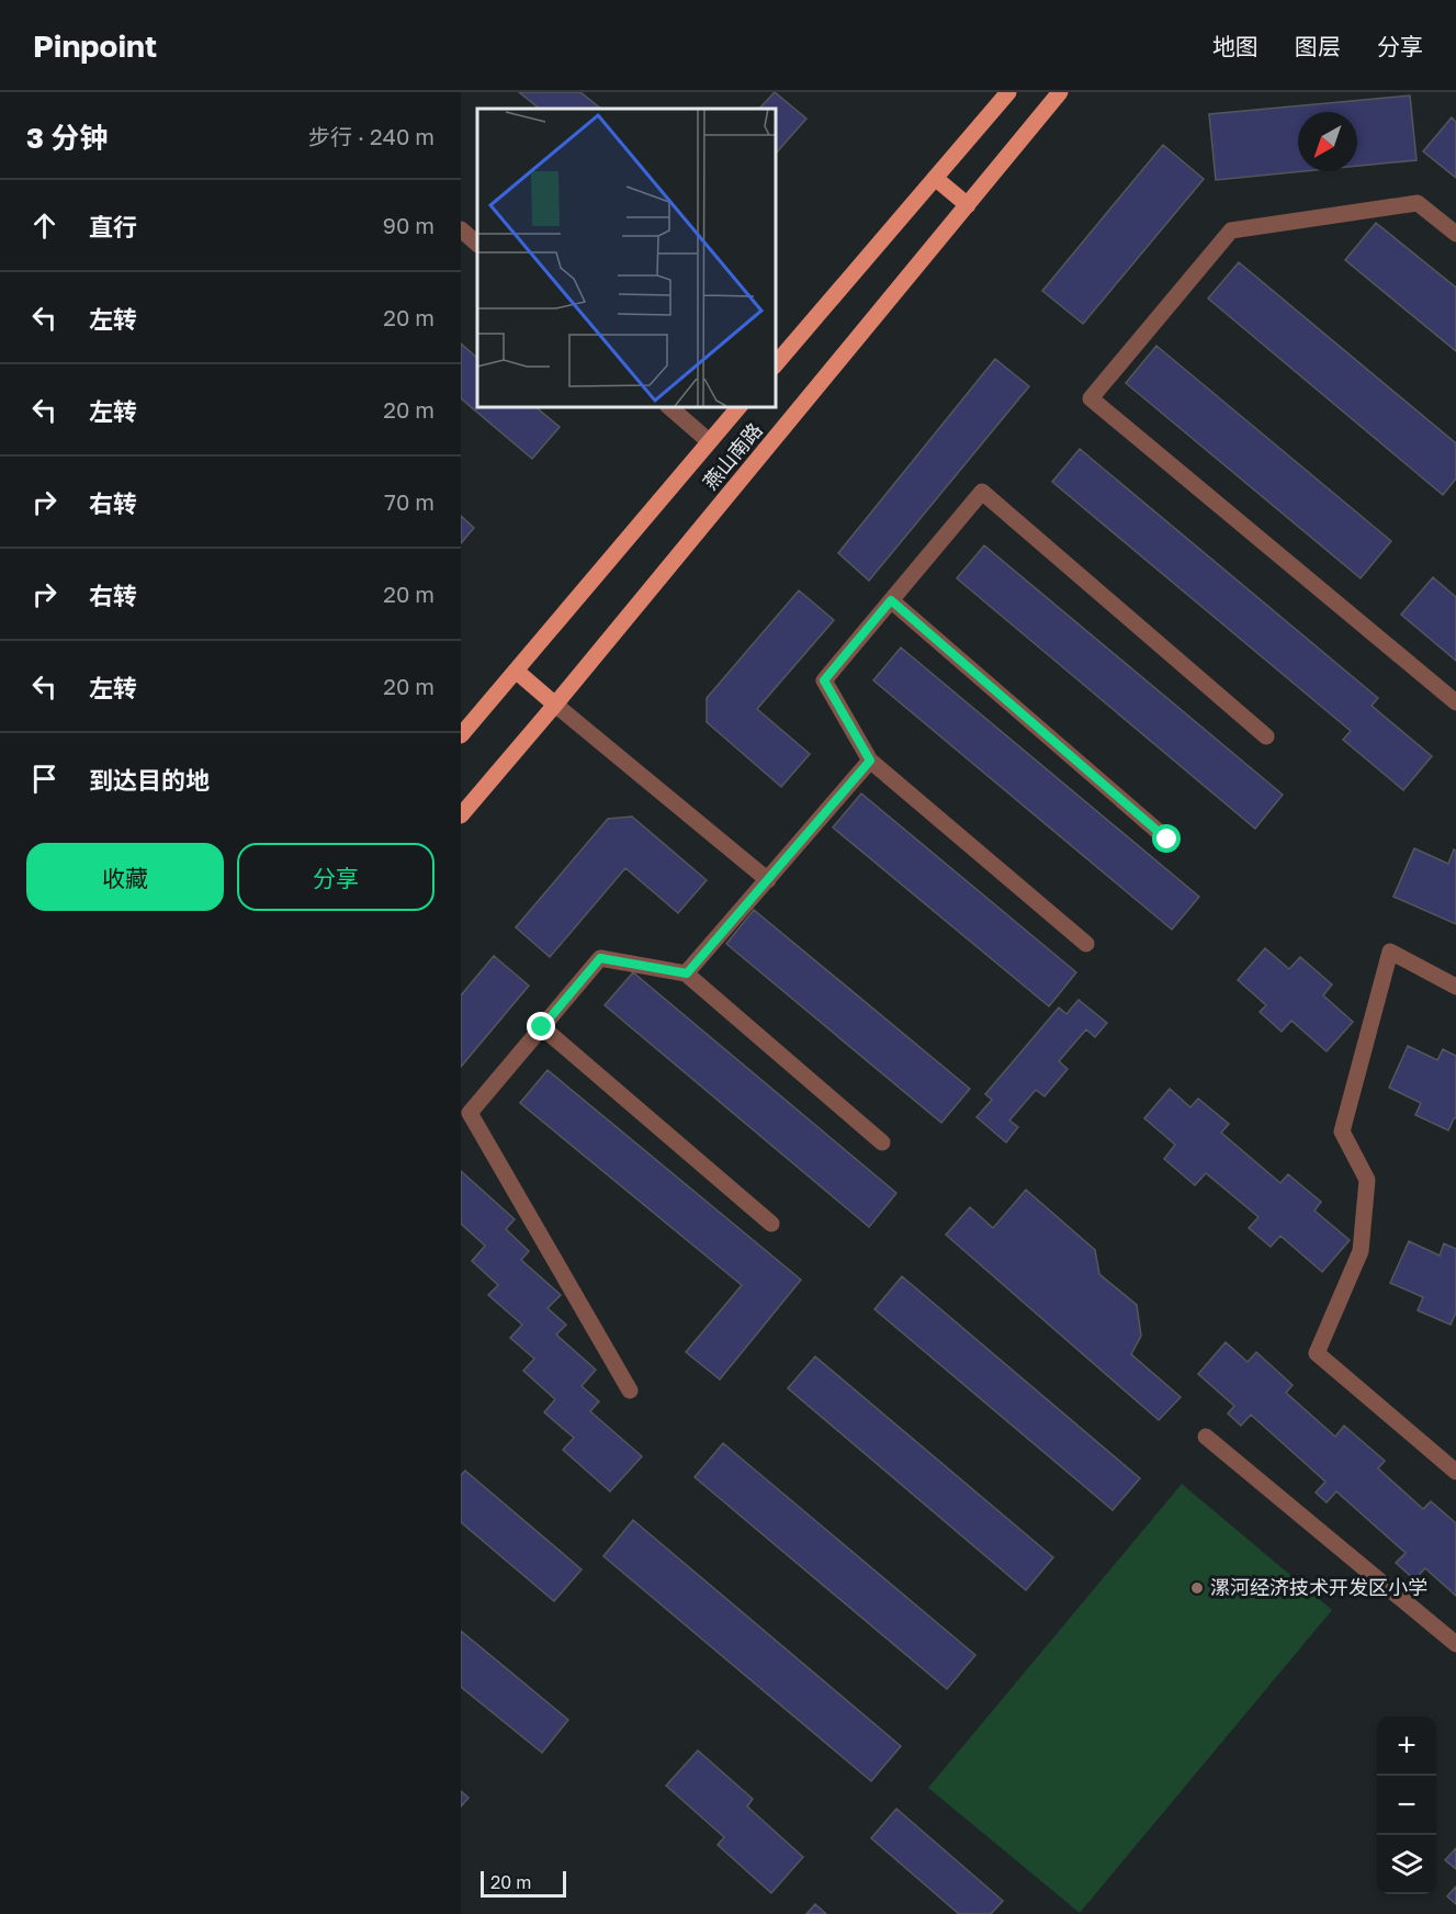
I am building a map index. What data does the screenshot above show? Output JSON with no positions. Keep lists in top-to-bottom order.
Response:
{
  "streets": {
    "main road": ["燕山南路"]
  },
  "places": ["漯河经济技术开发区小学"],
  "scale_bar": "20 m",
  "north": "bottom left",
  "page": {
    "header": "Pinpoint",
    "nav": ["地图", "图层", "分享"],
    "heading": ["3 分钟", "步行 · 240 m"],
    "list": [
      ["直行", "90 m"],
      ["左转", "20 m"],
      ["左转", "20 m"],
      ["右转", "70 m"],
      ["右转", "20 m"],
      ["左转", "20 m"],
      "到达目的地"
    ],
    "buttons": ["收藏", "分享"],
    "map_buttons": ["+", "−"],
    "scale": "20 m"
  }
}
